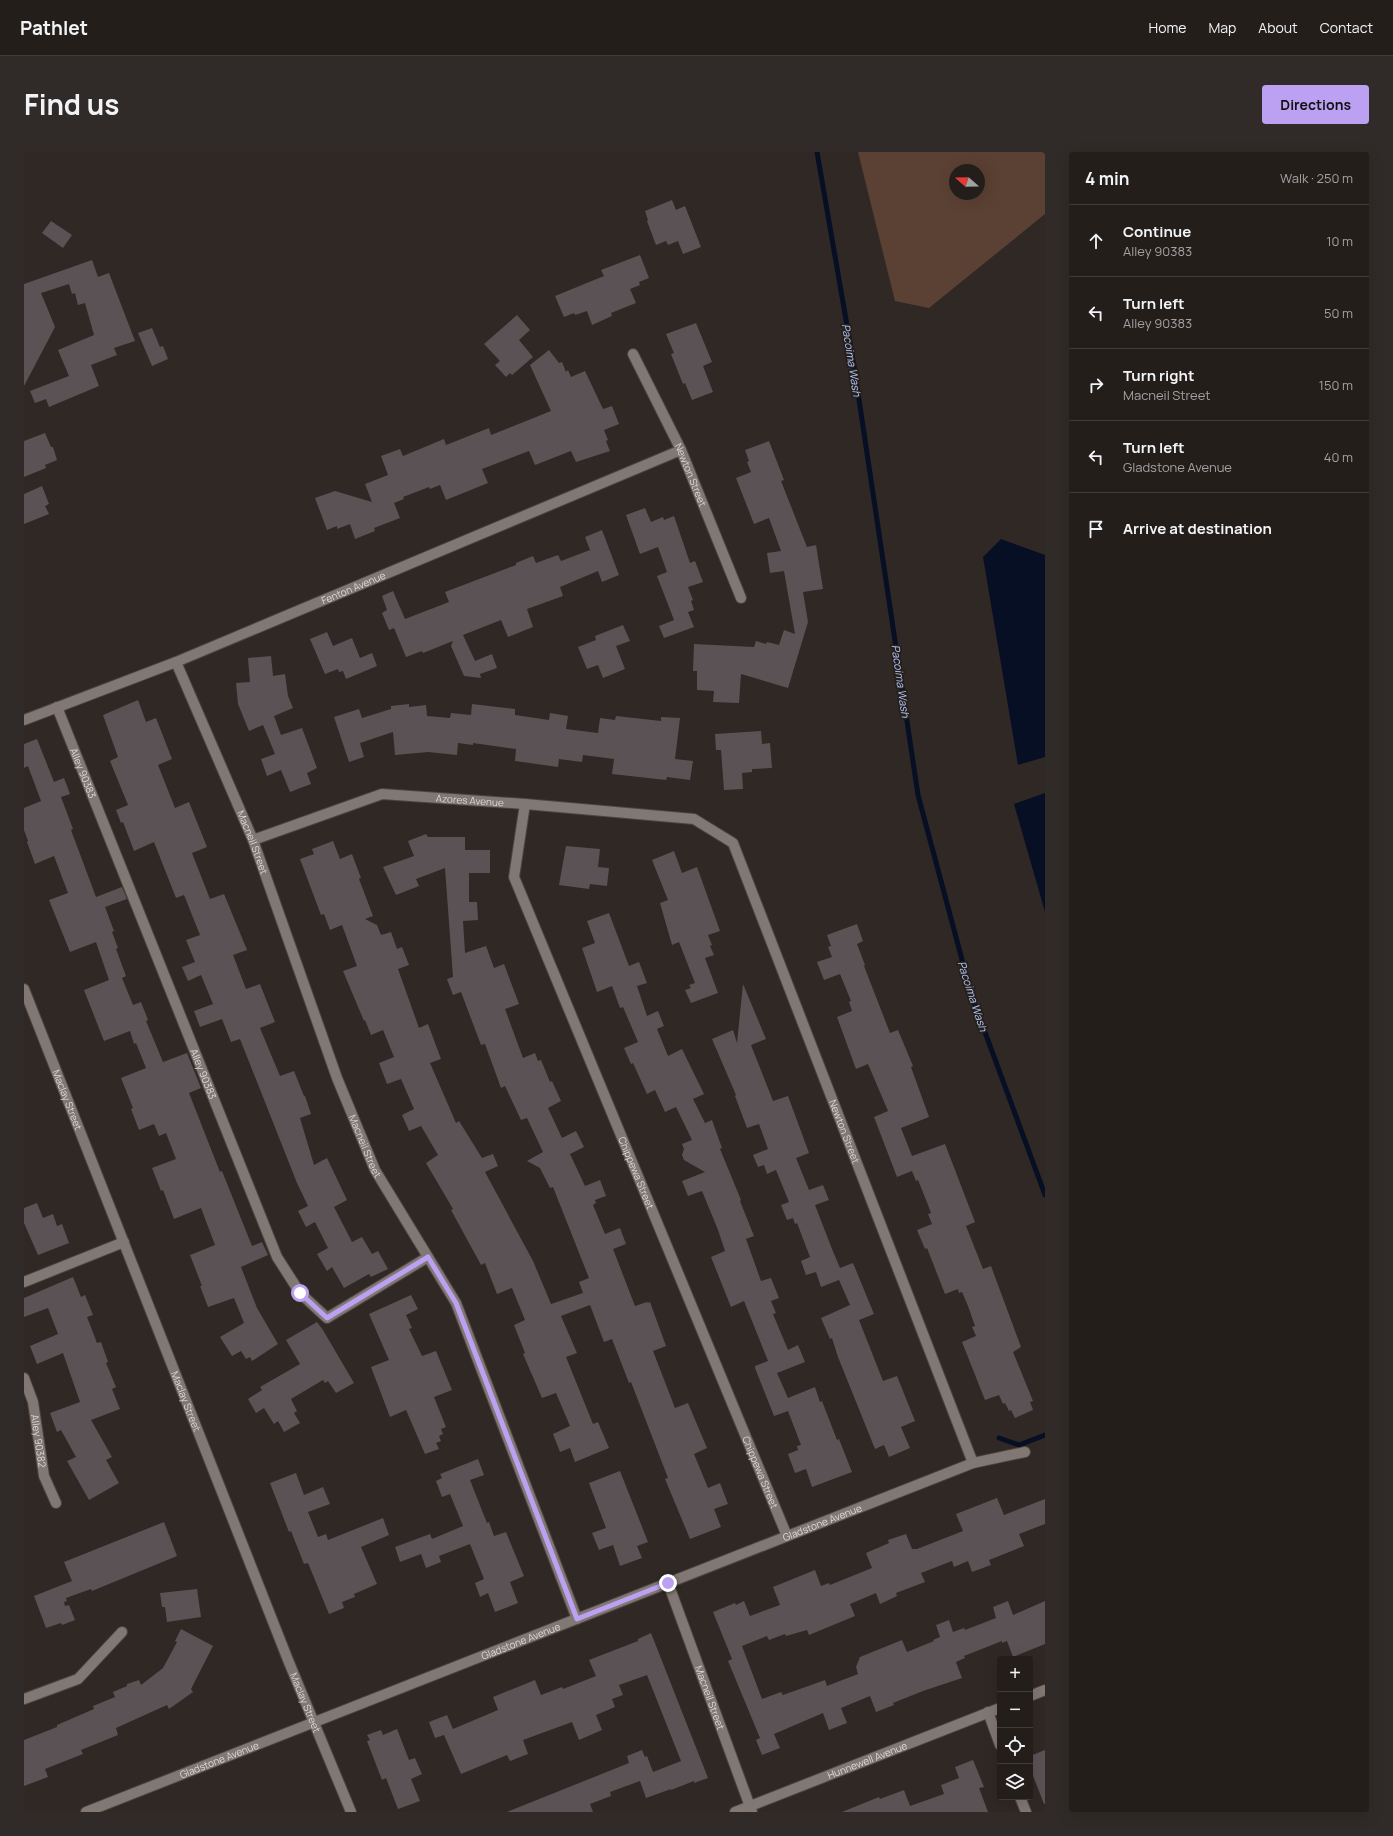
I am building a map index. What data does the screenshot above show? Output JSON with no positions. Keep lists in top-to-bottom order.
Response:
{
  "streets": {
    "street": [
      "Newton Street",
      "Fenton Avenue",
      "Alley 90383",
      "Azores Avenue",
      "Macneil Street",
      "Maclay Street",
      "Chippewa Street",
      "Alley 90382",
      "Gladstone Avenue",
      "Hunnewell Avenue"
    ]
  },
  "crossings": [
    ["Newton Street", "Fenton Avenue"],
    ["Newton Street", "Azores Avenue"],
    ["Newton Street", "Gladstone Avenue"],
    ["Fenton Avenue", "Alley 90383"],
    ["Fenton Avenue", "Macneil Street"],
    ["Alley 90383", "Macneil Street"],
    ["Azores Avenue", "Macneil Street"],
    ["Azores Avenue", "Chippewa Street"],
    ["Macneil Street", "Gladstone Avenue"],
    ["Macneil Street", "Hunnewell Avenue"],
    ["Maclay Street", "Gladstone Avenue"],
    ["Chippewa Street", "Gladstone Avenue"]
  ],
  "water": ["Pacoima Wash"],
  "north": "left",
  "page": {
    "header": "Pathlet",
    "nav": [
      "Home",
      "Map",
      "About",
      "Contact"
    ],
    "title": "Find us",
    "buttons": "Directions",
    "heading": ["4 min", "Walk · 250 m"],
    "list": [
      ["Continue", "Alley 90383", "10 m"],
      ["Turn left", "Alley 90383", "50 m"],
      ["Turn right", "Macneil Street", "150 m"],
      ["Turn left", "Gladstone Avenue", "40 m"],
      "Arrive at destination"
    ],
    "map_buttons": ["+", "−"]
  }
}
